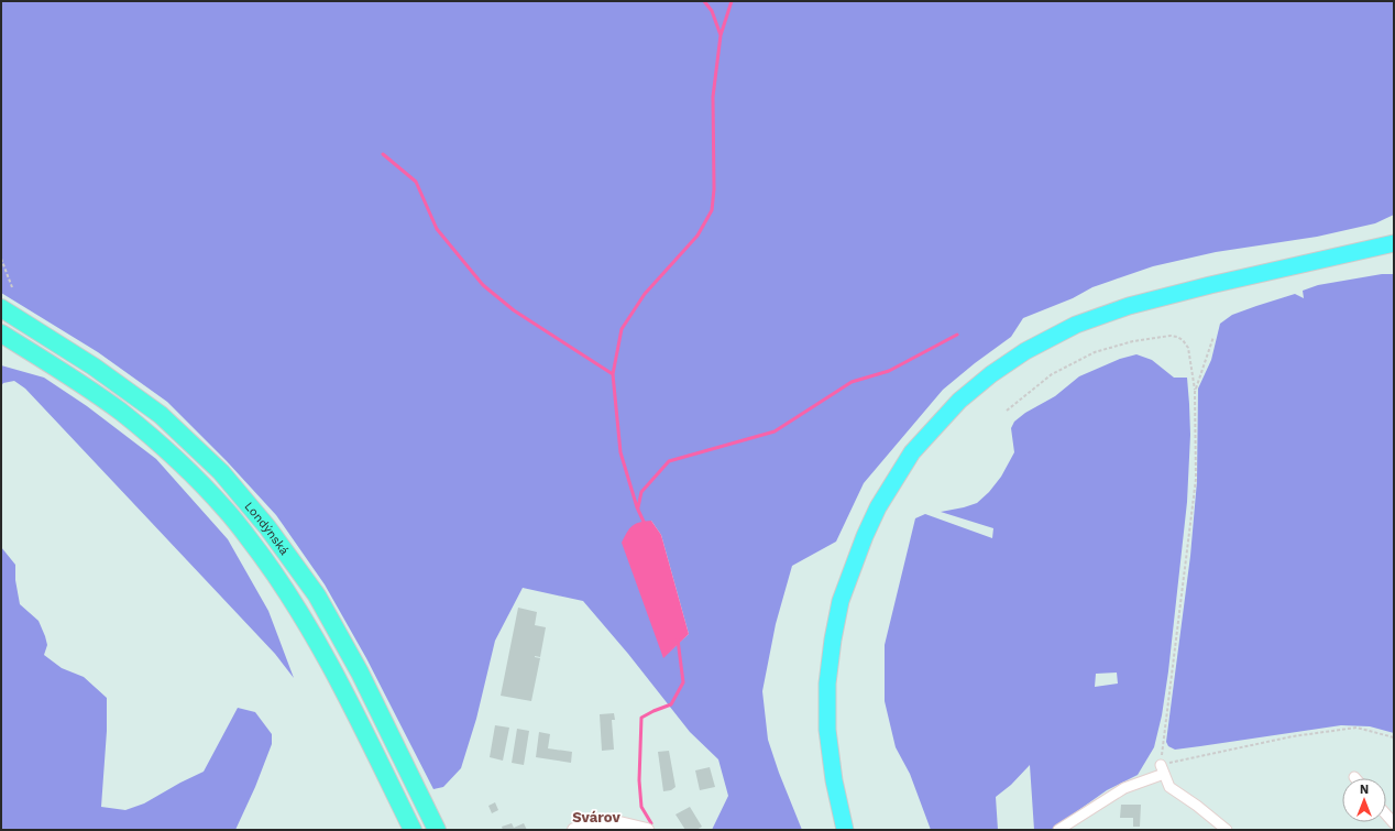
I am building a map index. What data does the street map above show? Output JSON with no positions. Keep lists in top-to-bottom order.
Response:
{
  "streets": {
    "highway": ["Londýnská"]
  },
  "districts": ["Svárov"],
  "north": "top"
}
